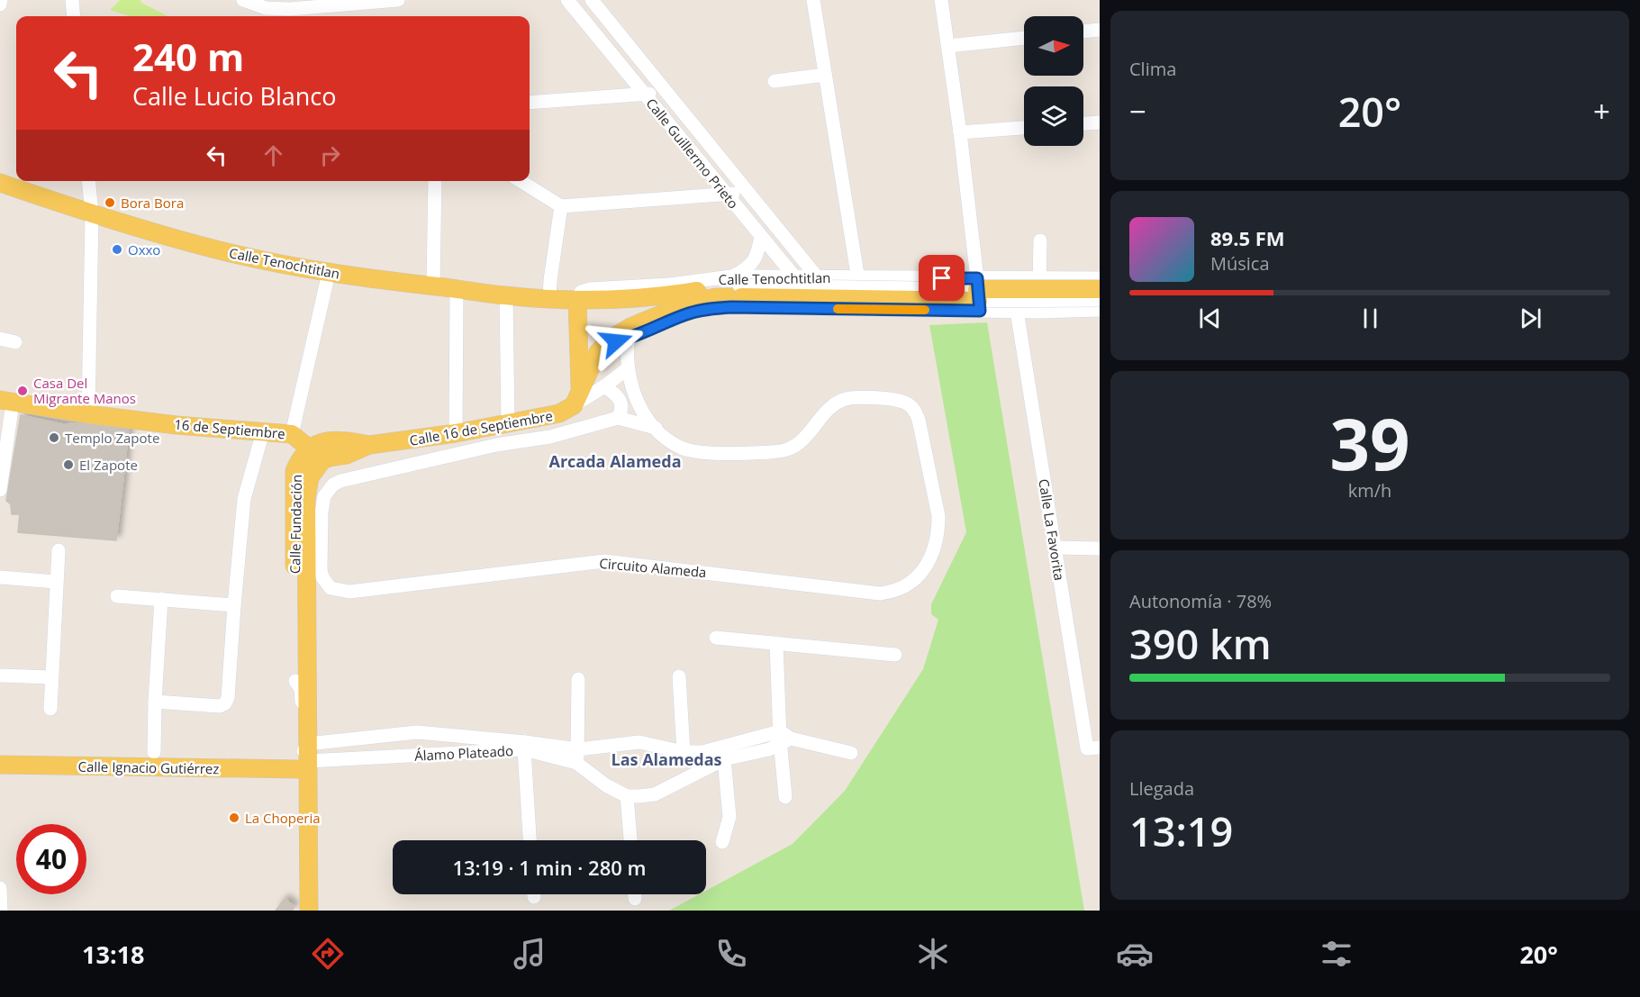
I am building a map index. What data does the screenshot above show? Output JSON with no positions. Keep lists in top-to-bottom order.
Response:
{
  "streets": {
    "main road": [
      "Calle Tenochtitlan",
      "Calle 16 de Septiembre",
      "16 de Septiembre",
      "Calle Fundación",
      "Calle Ignacio Gutiérrez"
    ],
    "street": [
      "Calle Guillermo Prieto",
      "Calle La Favorita",
      "Circuito Alameda",
      "Álamo Plateado"
    ]
  },
  "crossings": [
    ["Calle Guillermo Prieto", "Calle Tenochtitlan"],
    ["Calle Tenochtitlan", "Circuito Alameda"],
    ["16 de Septiembre", "Calle Fundación"],
    ["Calle Fundación", "Álamo Plateado"],
    ["Calle Fundación", "Calle Ignacio Gutiérrez"],
    ["Álamo Plateado", "Calle Ignacio Gutiérrez"]
  ],
  "districts": ["Arcada Alameda", "Las Alamedas"],
  "places": [
    "Bora Bora",
    "Oxxo",
    "Casa Del Migrante Manos",
    "Templo Zapote",
    "El Zapote",
    "La Choperia"
  ],
  "north": "right",
  "page": {
    "tile": [
      "Clima",
      ["39", "km/h"],
      ["Autonomía · 78%", "390 km"],
      ["Llegada", "13:19"]
    ],
    "turn": ["240 m", "Calle Lucio Blanco"],
    "heat": ["−", "20°", "+"],
    "song": ["89.5 FM", "Música"],
    "limit": "40",
    "trip": "13:19 · 1 min · 280 m",
    "tabs": ["13:18", "20°"]
  }
}
